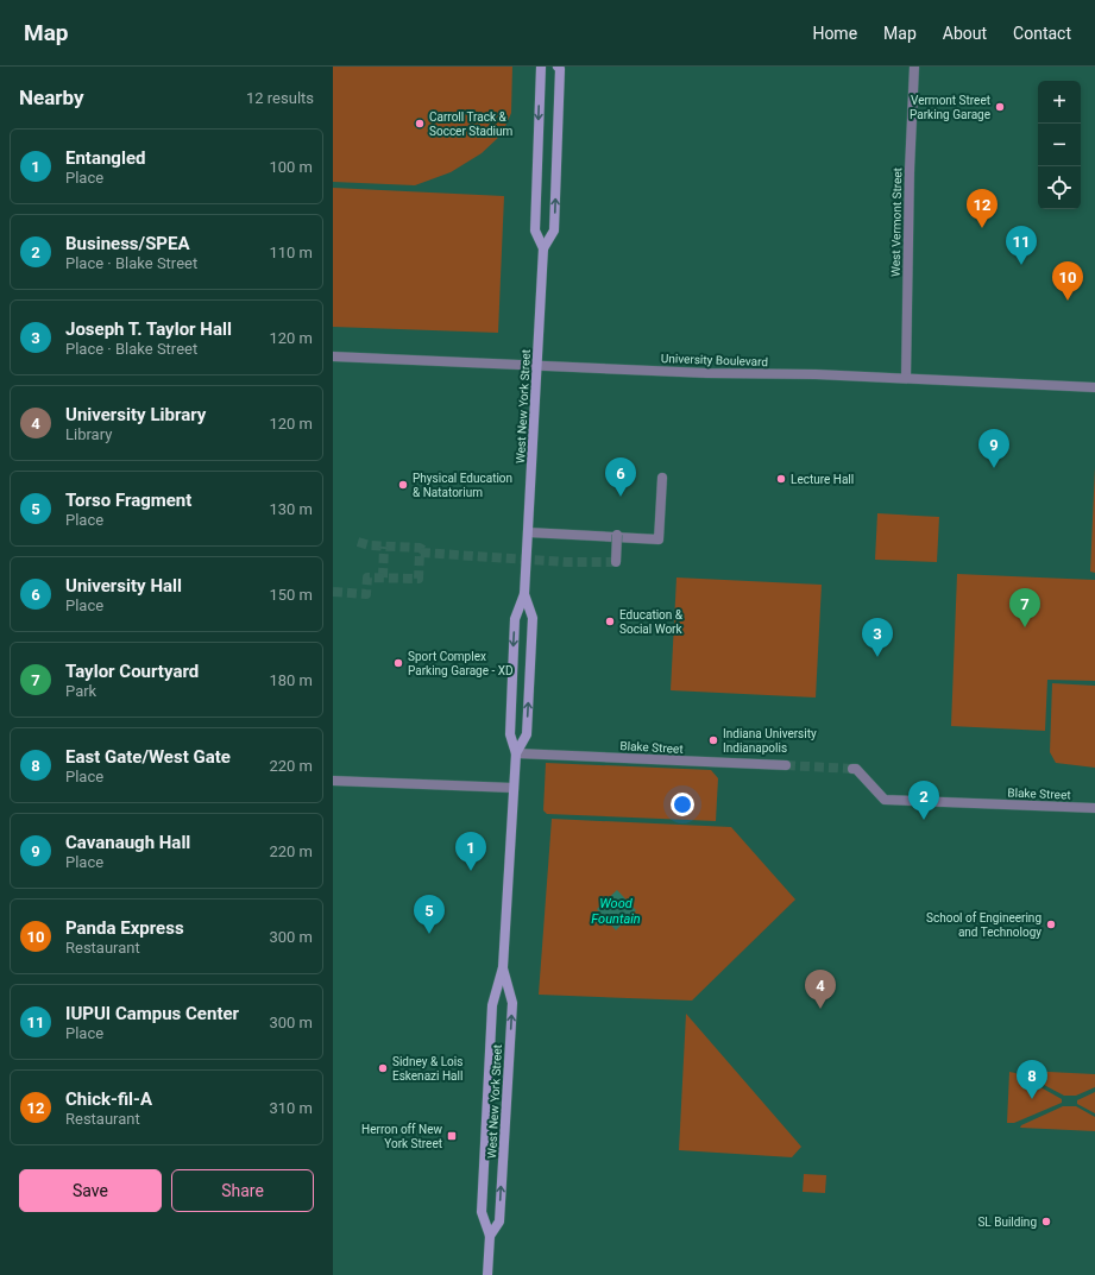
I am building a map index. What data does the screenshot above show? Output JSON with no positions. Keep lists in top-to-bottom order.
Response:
{
  "streets": {
    "main road": ["West New York Street"],
    "street": ["West Vermont Street", "University Boulevard", "Blake Street"]
  },
  "crossings": [
    ["West Vermont Street", "University Boulevard"],
    ["University Boulevard", "West New York Street"],
    ["West New York Street", "Blake Street"]
  ],
  "water": ["Wood Fountain"],
  "places": {
    "other": [
      "Vermont Street Parking Garage",
      "Carroll Track & Soccer Stadium",
      "Lecture Hall",
      "Physical Education & Natatorium",
      "Education & Social Work",
      "Sport Complex Parking Garage - XD",
      "Indiana University Indianapolis",
      "School of Engineering and Technology",
      "Sidney & Lois Eskenazi Hall",
      "SL Building"
    ],
    "transit": ["Herron off New York Street"]
  },
  "page": {
    "header": "Map",
    "nav": [
      "Home",
      "Map",
      "About",
      "Contact"
    ],
    "heading": ["Nearby", "12 results"],
    "map_buttons": ["+", "−"],
    "list": [
      {
        "mark": "1",
        "name": "Entangled",
        "note": "Place",
        "value": "100 m"
      },
      {
        "mark": "2",
        "name": "Business/SPEA",
        "note": "Place · Blake Street",
        "value": "110 m"
      },
      {
        "mark": "3",
        "name": "Joseph T. Taylor Hall",
        "note": "Place · Blake Street",
        "value": "120 m"
      },
      {
        "mark": "4",
        "name": "University Library",
        "note": "Library",
        "value": "120 m"
      },
      {
        "mark": "5",
        "name": "Torso Fragment",
        "note": "Place",
        "value": "130 m"
      },
      {
        "mark": "6",
        "name": "University Hall",
        "note": "Place",
        "value": "150 m"
      },
      {
        "mark": "7",
        "name": "Taylor Courtyard",
        "note": "Park",
        "value": "180 m"
      },
      {
        "mark": "8",
        "name": "East Gate/West Gate",
        "note": "Place",
        "value": "220 m"
      },
      {
        "mark": "9",
        "name": "Cavanaugh Hall",
        "note": "Place",
        "value": "220 m"
      },
      {
        "mark": "10",
        "name": "Panda Express",
        "note": "Restaurant",
        "value": "300 m"
      },
      {
        "mark": "11",
        "name": "IUPUI Campus Center",
        "note": "Place",
        "value": "300 m"
      },
      {
        "mark": "12",
        "name": "Chick-fil-A",
        "note": "Restaurant",
        "value": "310 m"
      }
    ],
    "pins": [
      "12",
      "11",
      "10",
      "9",
      "6",
      "7",
      "3",
      "2",
      "1",
      "5",
      "4",
      "8"
    ],
    "buttons": ["Save", "Share"]
  }
}
